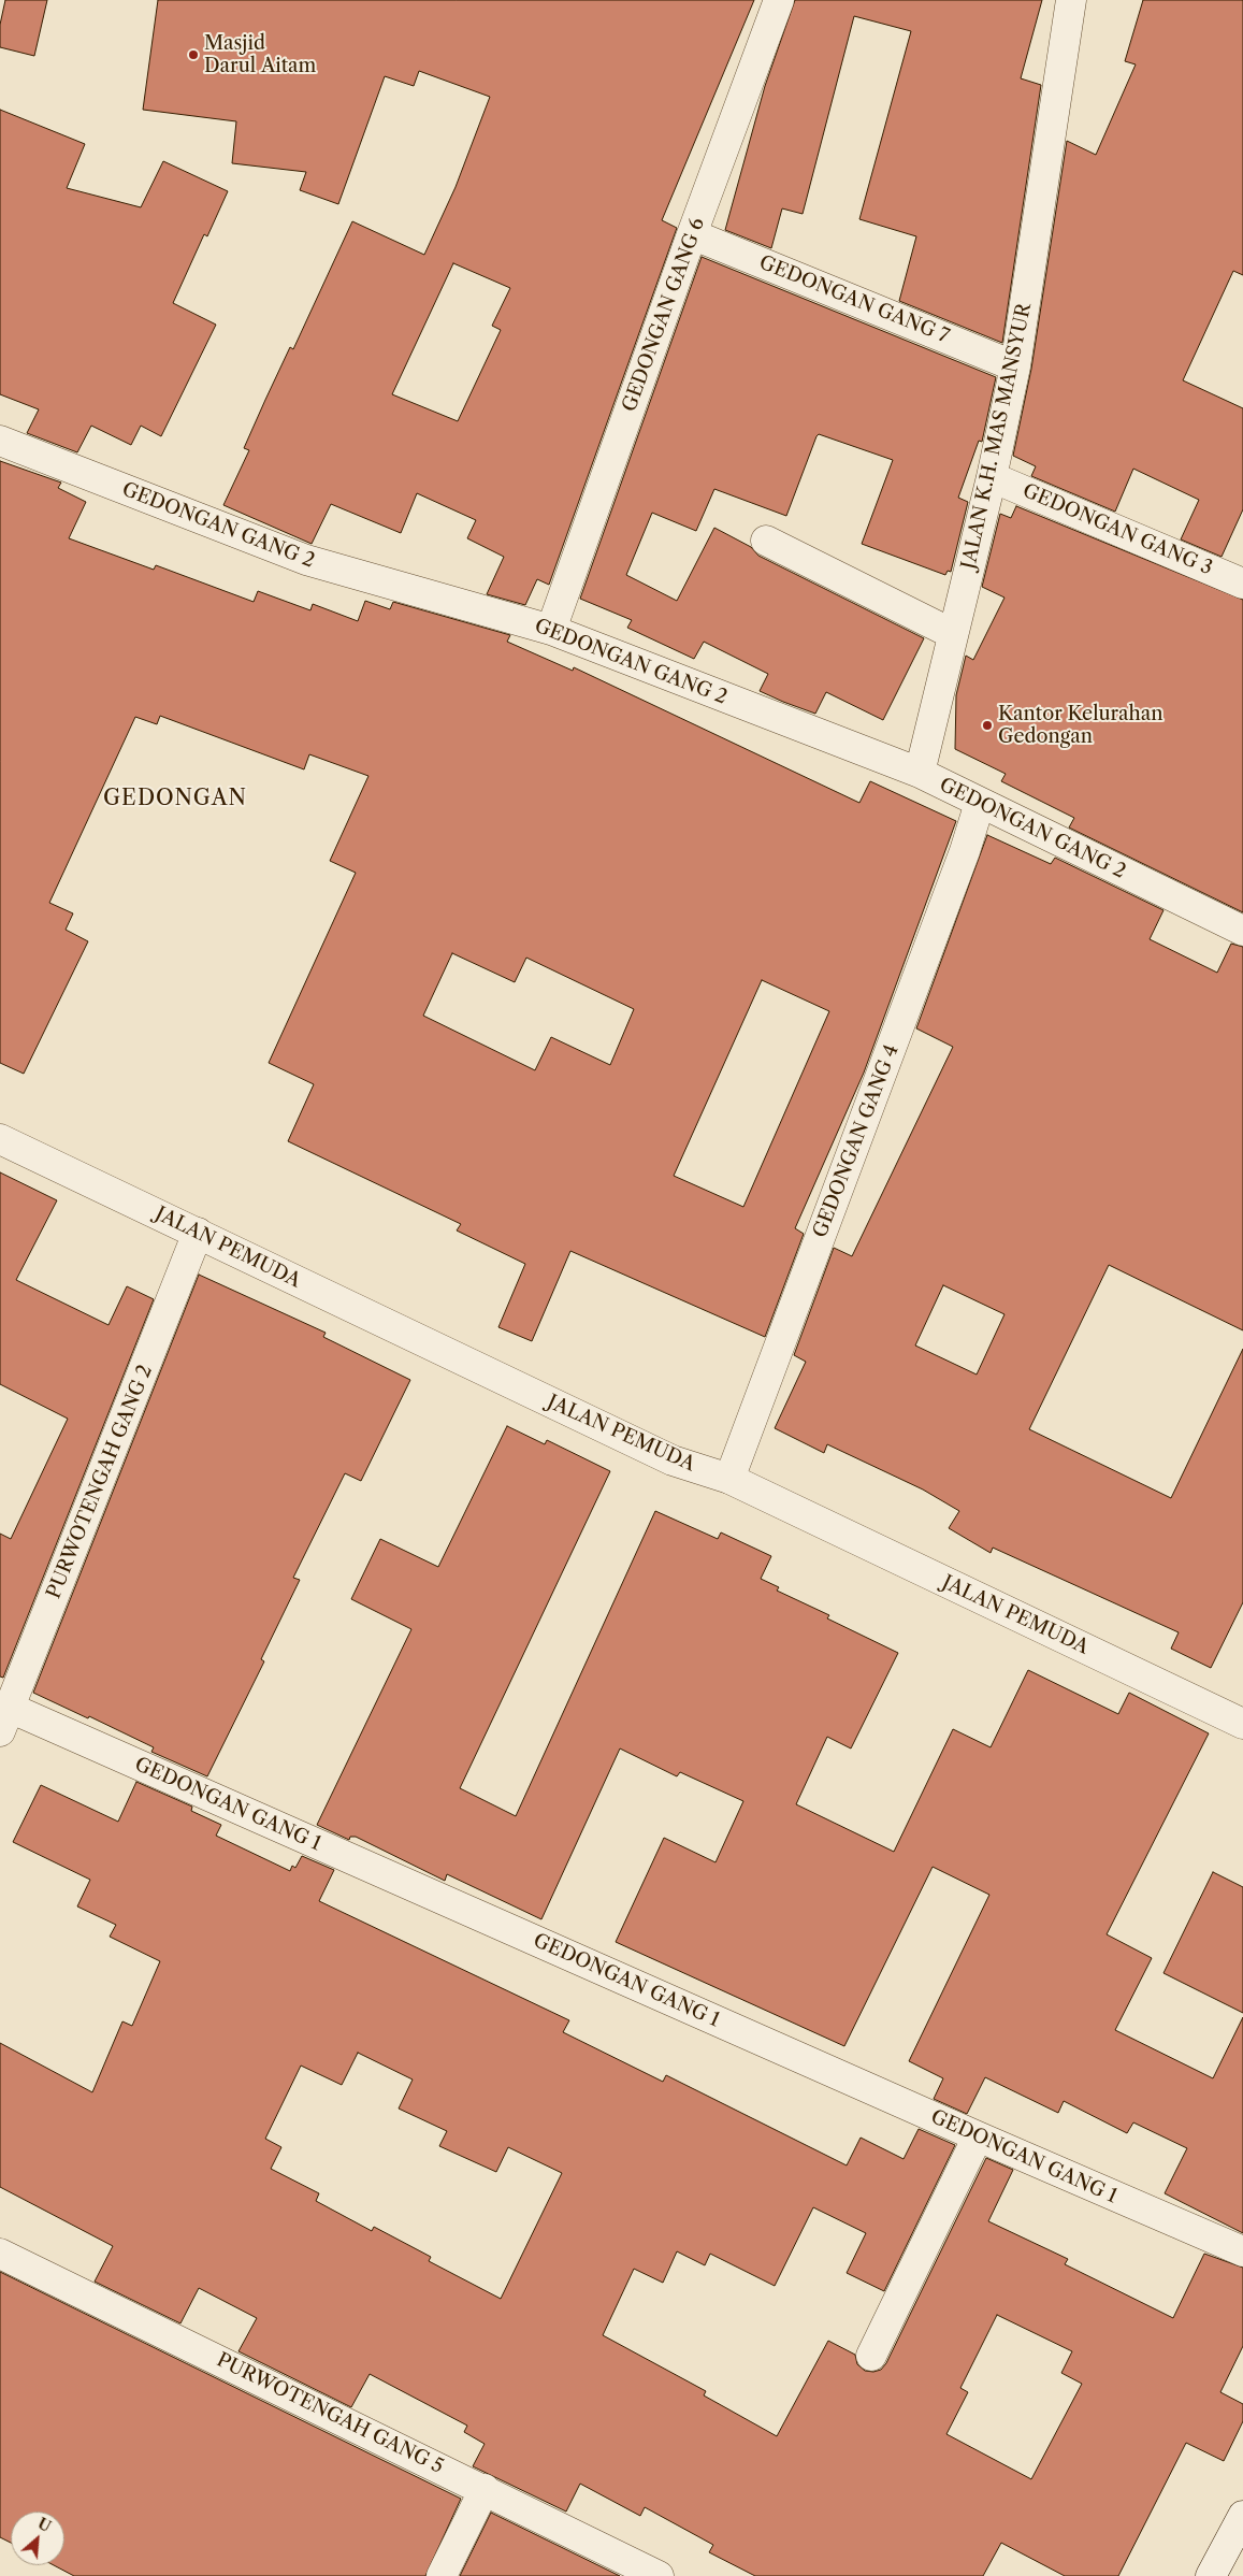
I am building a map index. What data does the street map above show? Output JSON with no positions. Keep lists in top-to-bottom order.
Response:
{
  "streets": {
    "street": [
      "GEDONGAN GANG 7",
      "GEDONGAN GANG 6",
      "JALAN K.H. MAS MANSYUR",
      "GEDONGAN GANG 2",
      "GEDONGAN GANG 3",
      "GEDONGAN GANG 4",
      "JALAN PEMUDA",
      "PURWOTENGAH GANG 2",
      "GEDONGAN GANG 1",
      "PURWOTENGAH GANG 5"
    ]
  },
  "crossings": [
    ["GEDONGAN GANG 7", "GEDONGAN GANG 6"],
    ["GEDONGAN GANG 7", "JALAN K.H. MAS MANSYUR"],
    ["GEDONGAN GANG 6", "GEDONGAN GANG 2"],
    ["JALAN K.H. MAS MANSYUR", "GEDONGAN GANG 2"],
    ["JALAN K.H. MAS MANSYUR", "GEDONGAN GANG 3"],
    ["GEDONGAN GANG 2", "GEDONGAN GANG 4"],
    ["GEDONGAN GANG 4", "JALAN PEMUDA"],
    ["JALAN PEMUDA", "PURWOTENGAH GANG 2"],
    ["PURWOTENGAH GANG 2", "GEDONGAN GANG 1"]
  ],
  "districts": ["GEDONGAN"],
  "places": ["Masjid Darul Aitam", "Kantor Kelurahan Gedongan"],
  "north": "top right"
}
